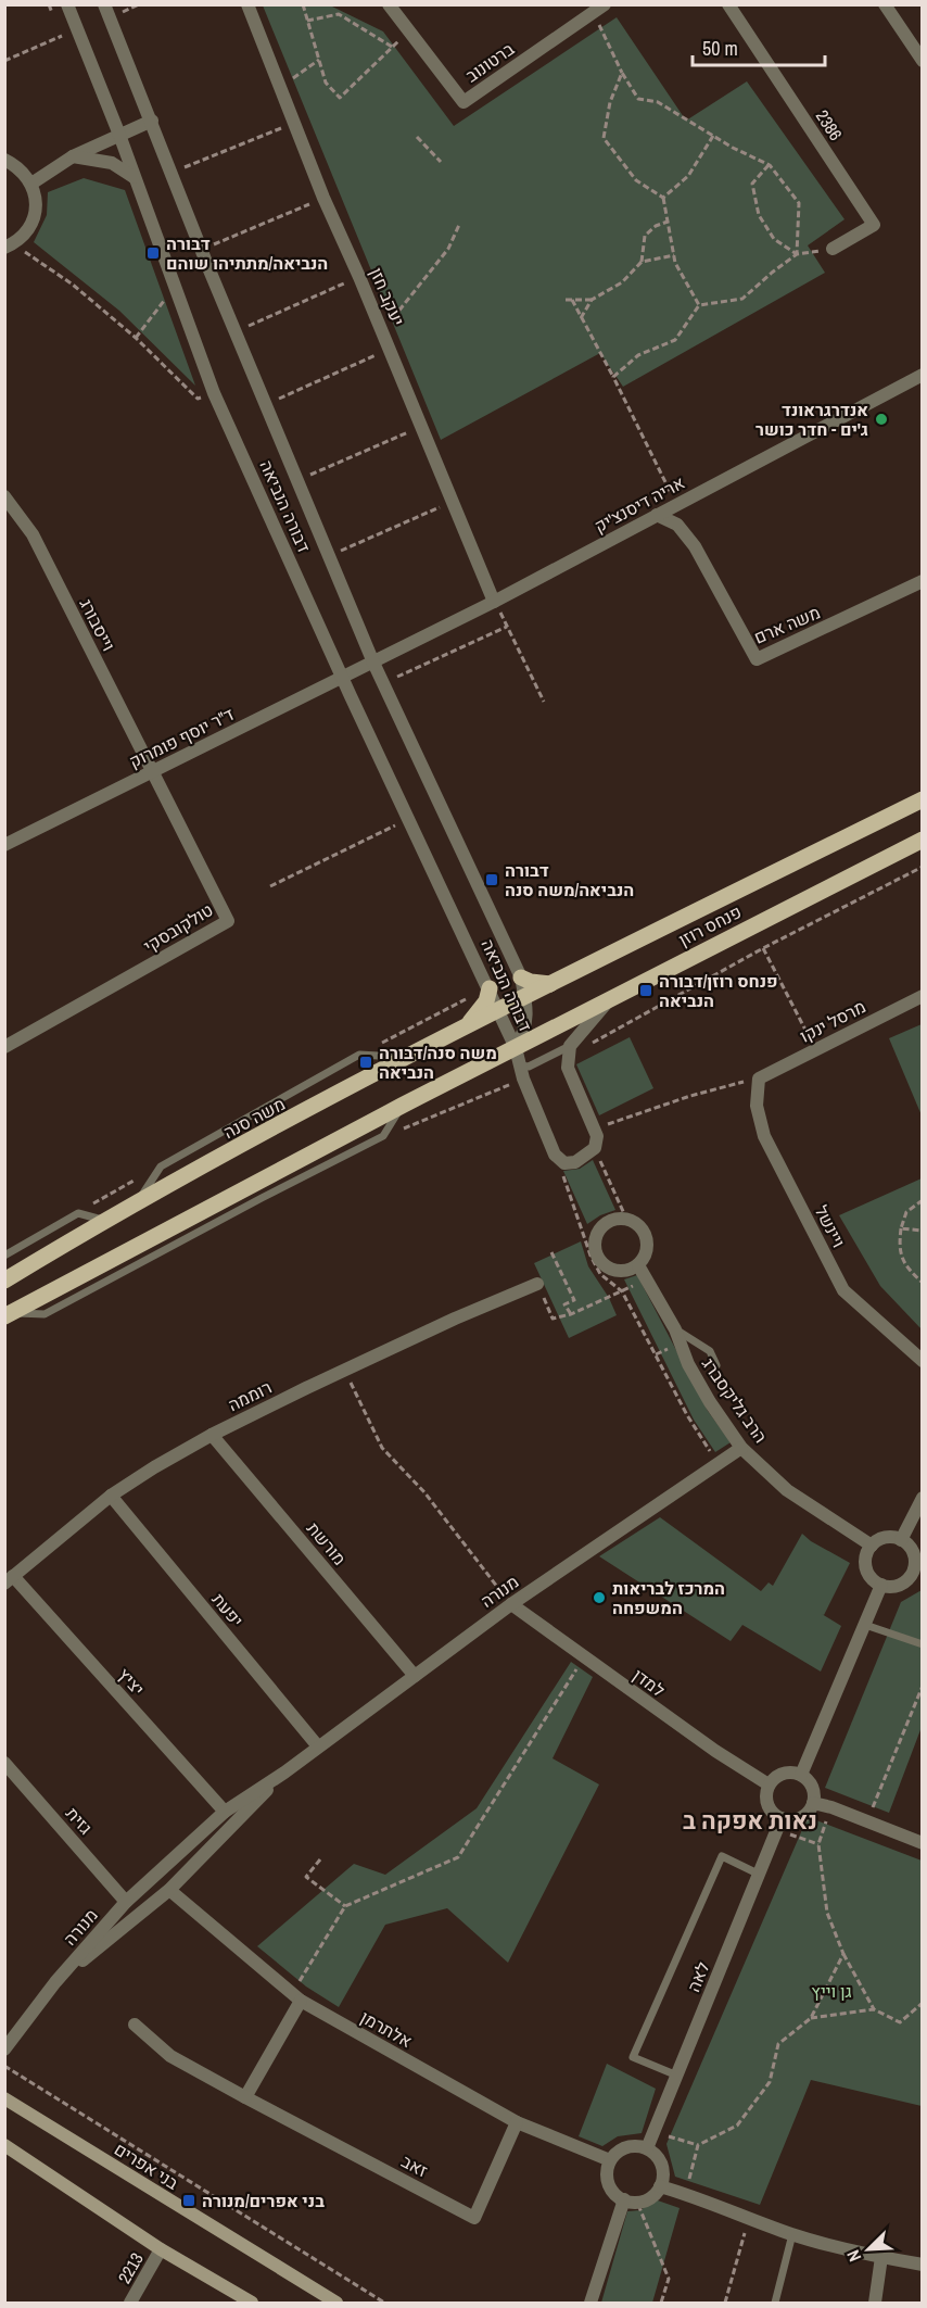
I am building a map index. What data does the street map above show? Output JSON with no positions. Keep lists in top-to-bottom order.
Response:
{
  "streets": {
    "main road": ["פנחס רוזן", "משה סנה", "בני אפרים"],
    "street": [
      "ברטונוב",
      "2386",
      "יעקב חזן",
      "אריה דיסנצ'יק",
      "דבורה הנביאה",
      "וייסבורג",
      "משה ארם",
      "ד\"ר יוסף פומרוק",
      "טולקובסקי",
      "מרסל ינקו",
      "ויינשל",
      "רוממה",
      "הרב גליקסברג",
      "מורשת",
      "מנורה",
      "יפעת",
      "יציץ",
      "למדן",
      "גזית",
      "לאה",
      "אלתרמן",
      "זאב",
      "2213"
    ]
  },
  "crossings": [
    ["יעקב חזן", "אריה דיסנצ'יק"],
    ["אריה דיסנצ'יק", "דבורה הנביאה"],
    ["אריה דיסנצ'יק", "משה ארם"],
    ["אריה דיסנצ'יק", "ד\"ר יוסף פומרוק"],
    ["דבורה הנביאה", "ד\"ר יוסף פומרוק"],
    ["דבורה הנביאה", "פנחס רוזן"],
    ["דבורה הנביאה", "משה סנה"],
    ["וייסבורג", "ד\"ר יוסף פומרוק"],
    ["וייסבורג", "טולקובסקי"],
    ["ד\"ר יוסף פומרוק", "טולקובסקי"],
    ["פנחס רוזן", "משה סנה"],
    ["מרסל ינקו", "ויינשל"],
    ["רוממה", "מורשת"],
    ["רוממה", "יפעת"],
    ["רוממה", "יציץ"],
    ["הרב גליקסברג", "מנורה"],
    ["מורשת", "מנורה"],
    ["מנורה", "יפעת"],
    ["מנורה", "יציץ"],
    ["מנורה", "למדן"],
    ["מנורה", "גזית"],
    ["מנורה", "אלתרמן"],
    ["למדן", "לאה"],
    ["לאה", "אלתרמן"],
    ["אלתרמן", "זאב"]
  ],
  "districts": ["נאות אפקה ב"],
  "parks": ["גן וייץ"],
  "places": {
    "transit": [
      "דבורה הנביאה/מתתיהו שוהם",
      "דבורה הנביאה/משה סנה",
      "פנחס רוזן/דבורה הנביאה",
      "משה סנה/דבורה הנביאה",
      "בני אפרים/מנורה"
    ],
    "other": ["אנדרגראונד ג'ים - חדר כושר", "המרכז לבריאות המשפחה"]
  },
  "scale_bar": "50 m",
  "north": "bottom left"
}
